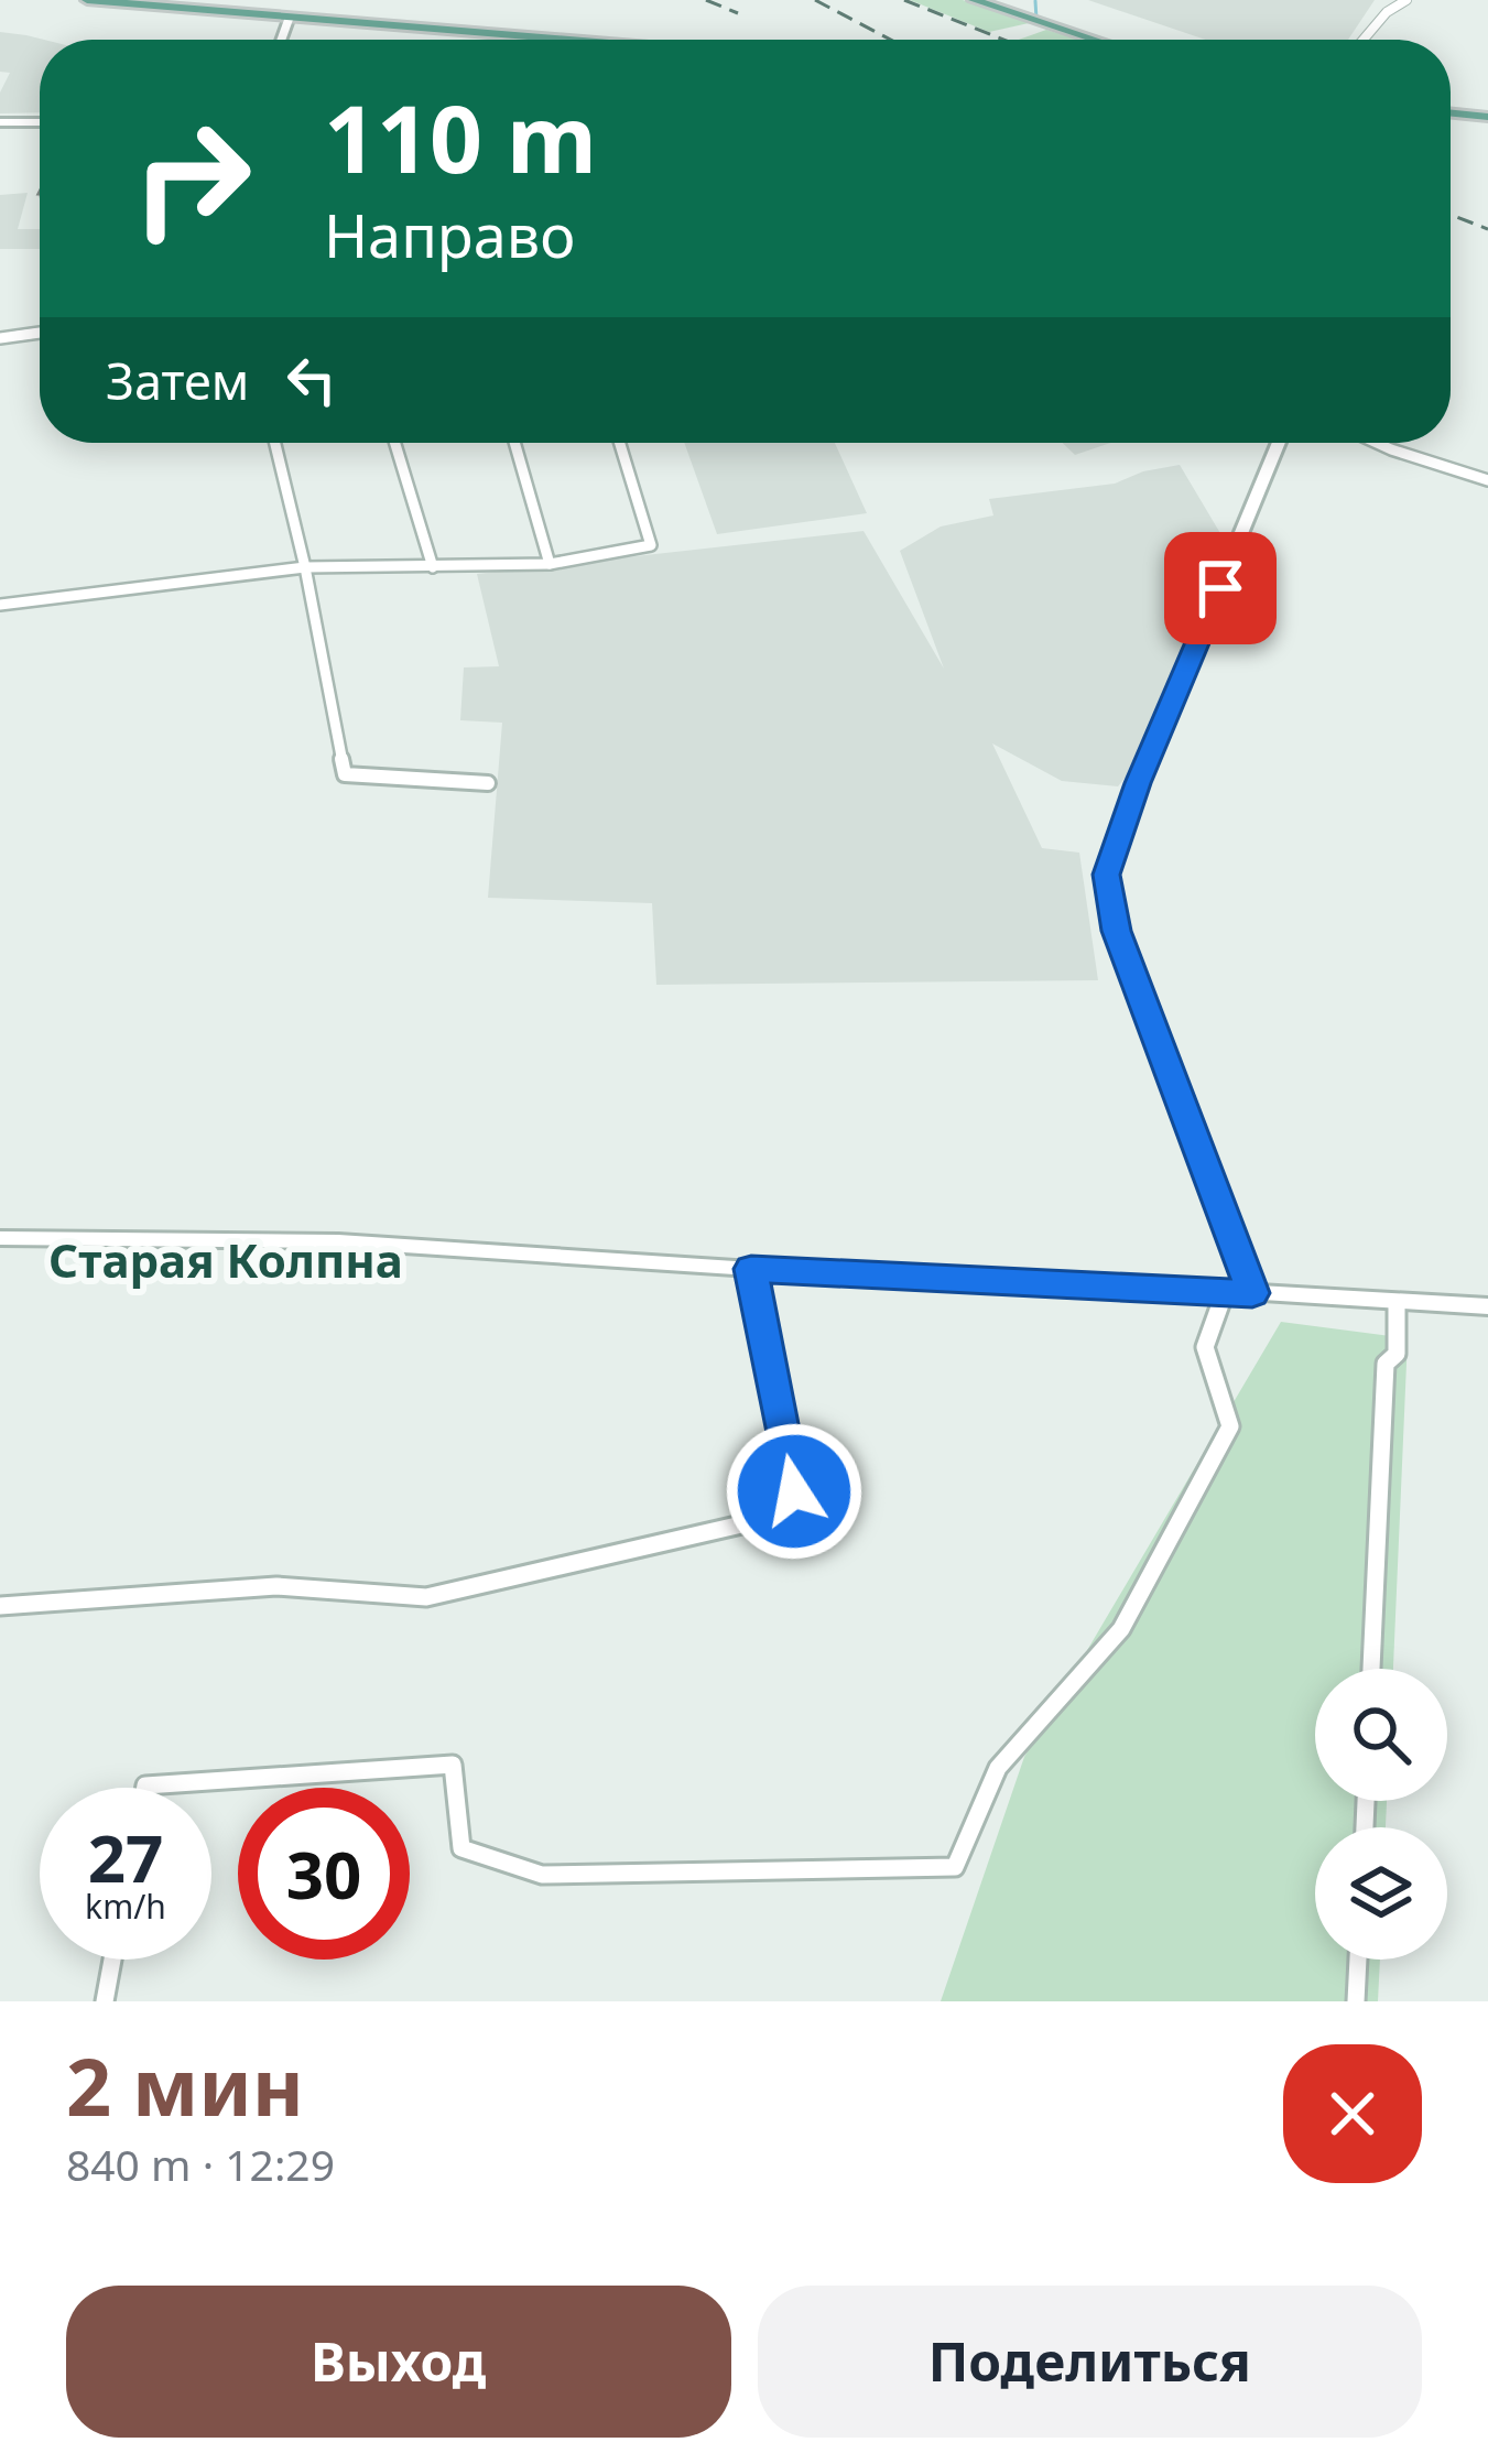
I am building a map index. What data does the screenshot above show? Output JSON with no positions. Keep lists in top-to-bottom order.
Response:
{
  "districts": ["Старая Колпна"],
  "page": {
    "turn": ["110 m", "Направо"],
    "then": "Затем",
    "speed": "27 km/h",
    "limit": "30",
    "heading": ["2 мин", "840 m · 12:29"],
    "buttons": ["Выход", "Поделиться"]
  }
}
